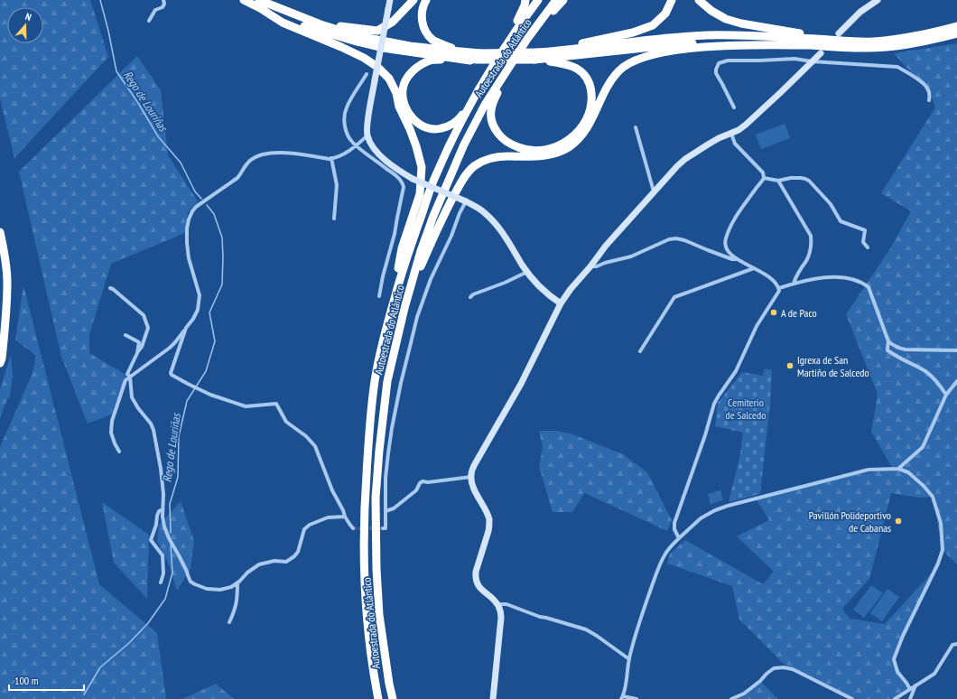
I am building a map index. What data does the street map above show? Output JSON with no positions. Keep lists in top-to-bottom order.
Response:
{
  "streets": {
    "highway": ["Autoestrada do Atlántico"]
  },
  "water": ["Rego de Louriñas"],
  "parks": ["Cemiterio de Salcedo"],
  "places": ["A de Paco", "Igrexa de San Martiño de Salcedo", "Pavillón Polideportivo de Cabanas"],
  "scale_bar": "100 m",
  "north": "top"
}
